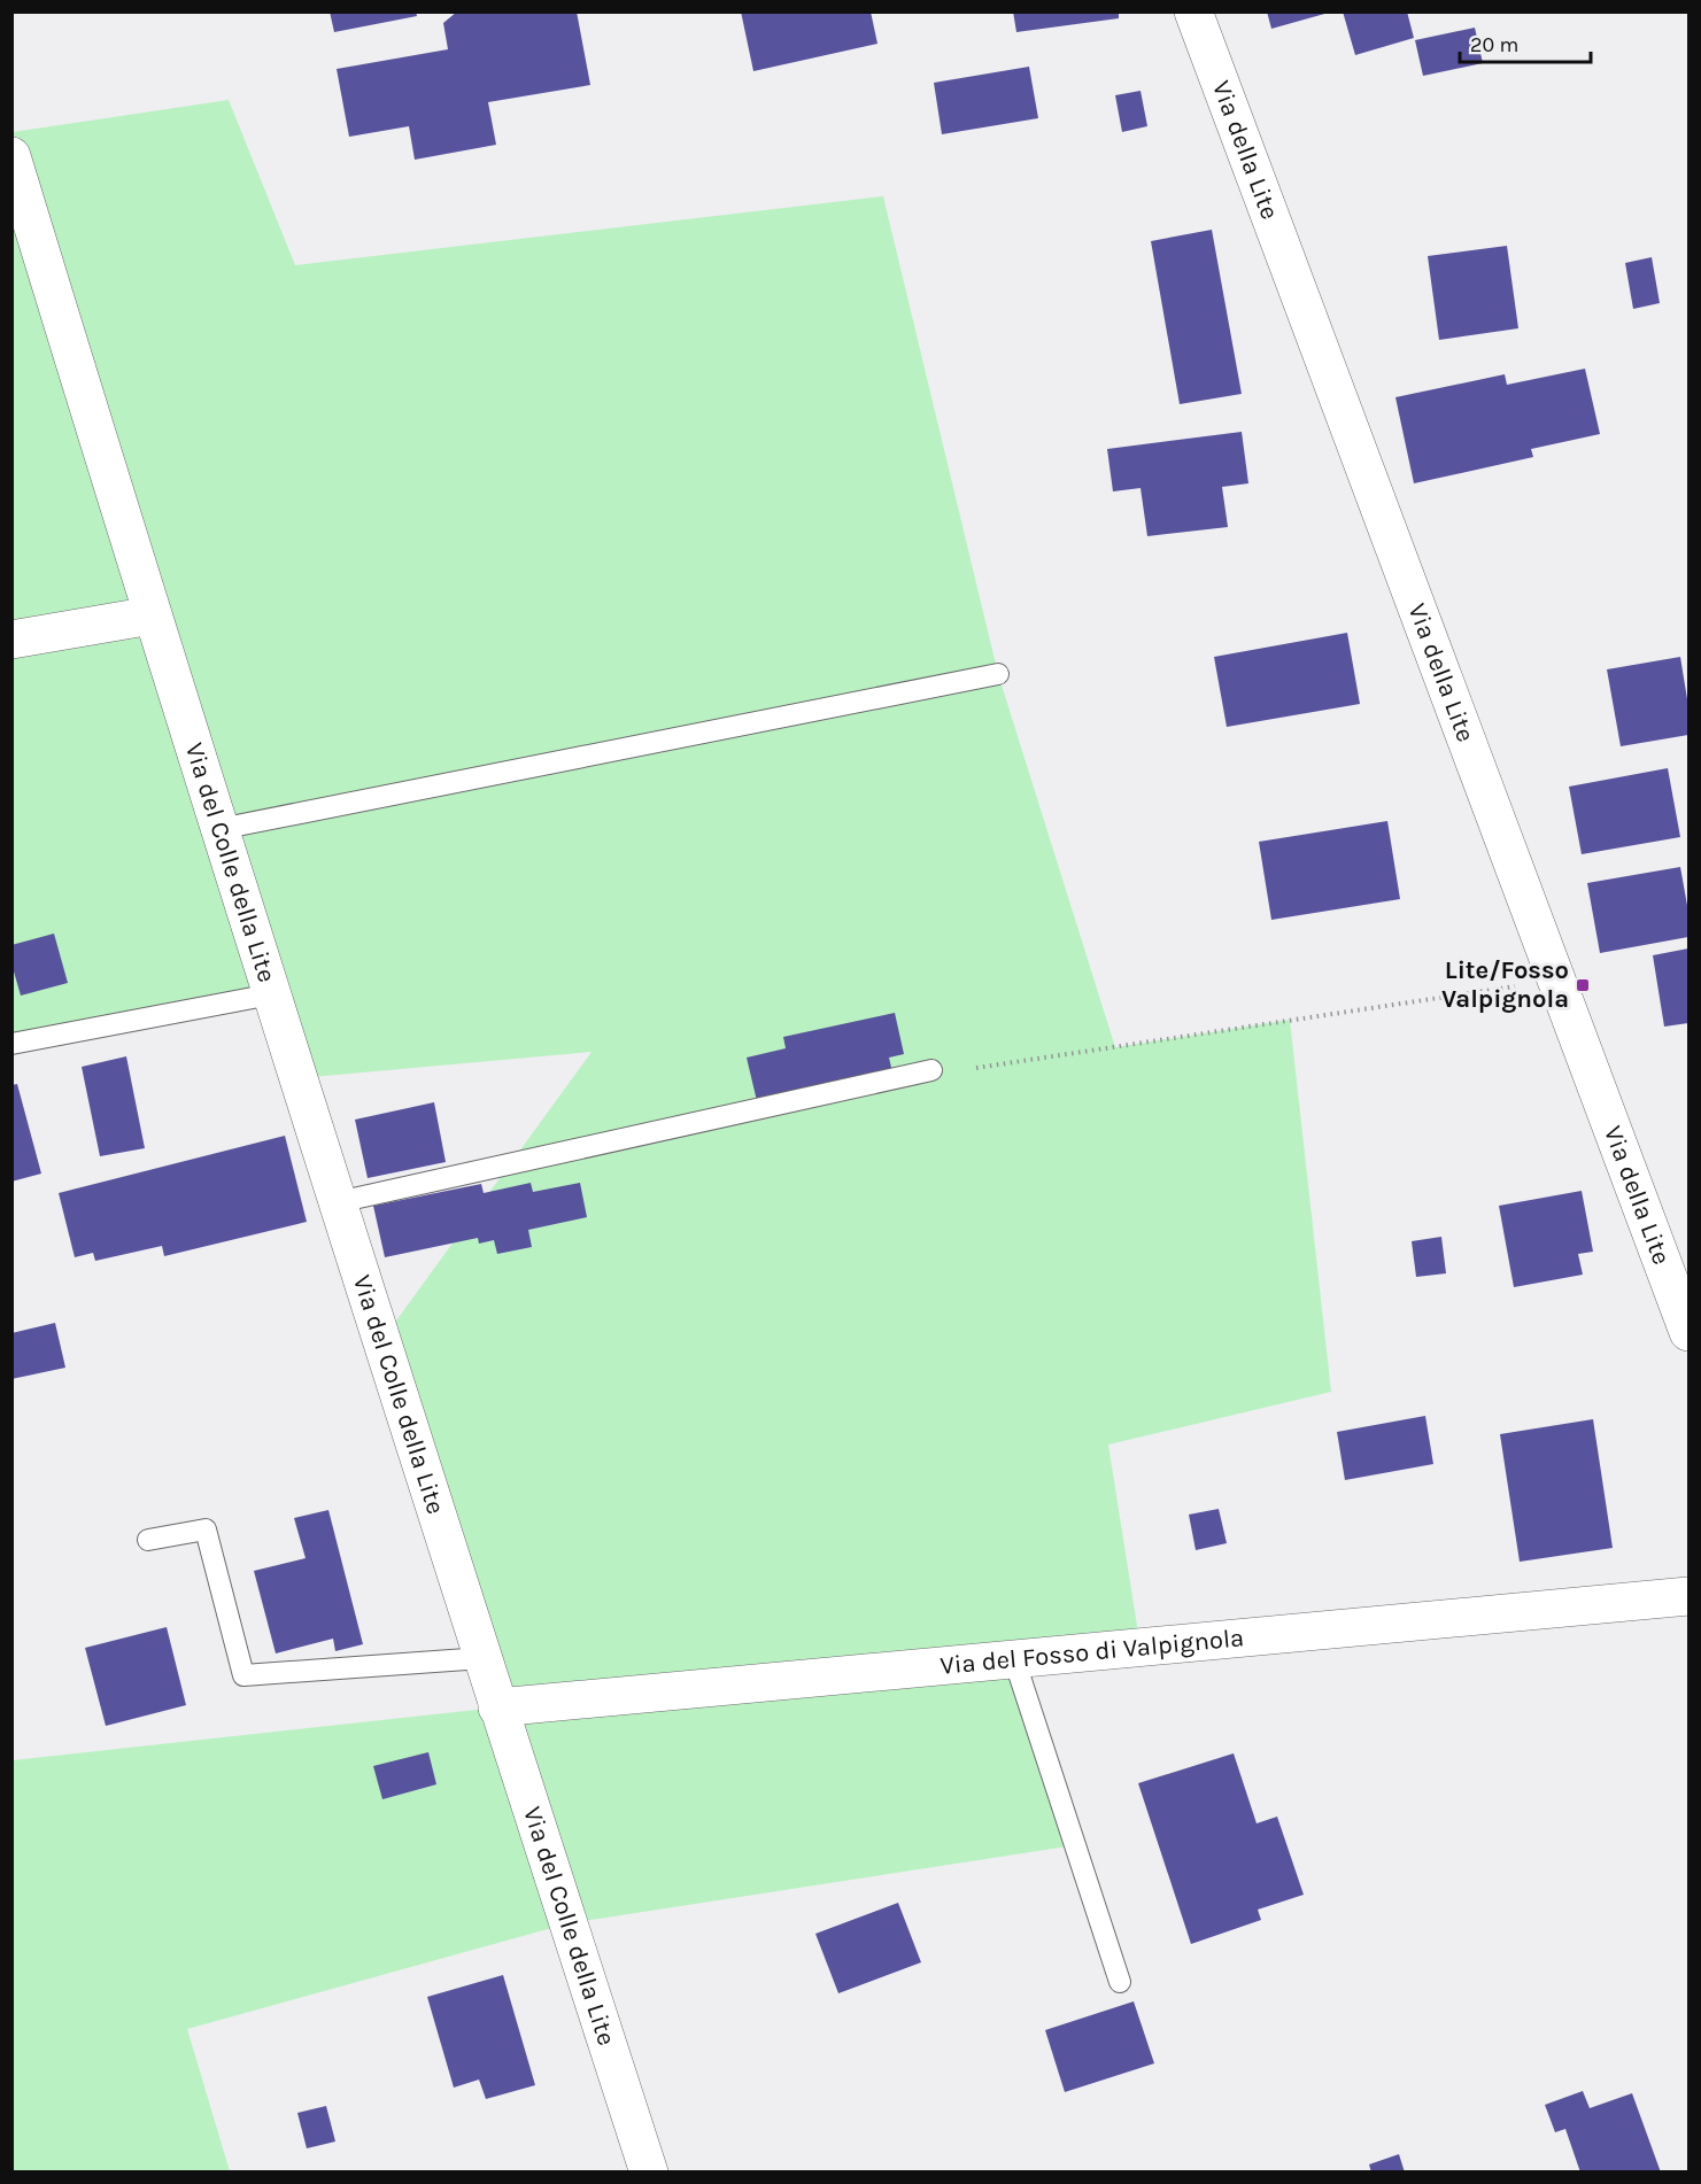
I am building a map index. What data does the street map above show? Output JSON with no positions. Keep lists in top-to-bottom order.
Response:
{
  "streets": {
    "street": ["Via della Lite", "Via del Colle della Lite", "Via del Fosso di Valpignola"]
  },
  "crossings": [
    ["Via del Colle della Lite", "Via del Fosso di Valpignola"]
  ],
  "places": {
    "transit": ["Lite/Fosso Valpignola"]
  },
  "scale_bar": "20 m"
}
